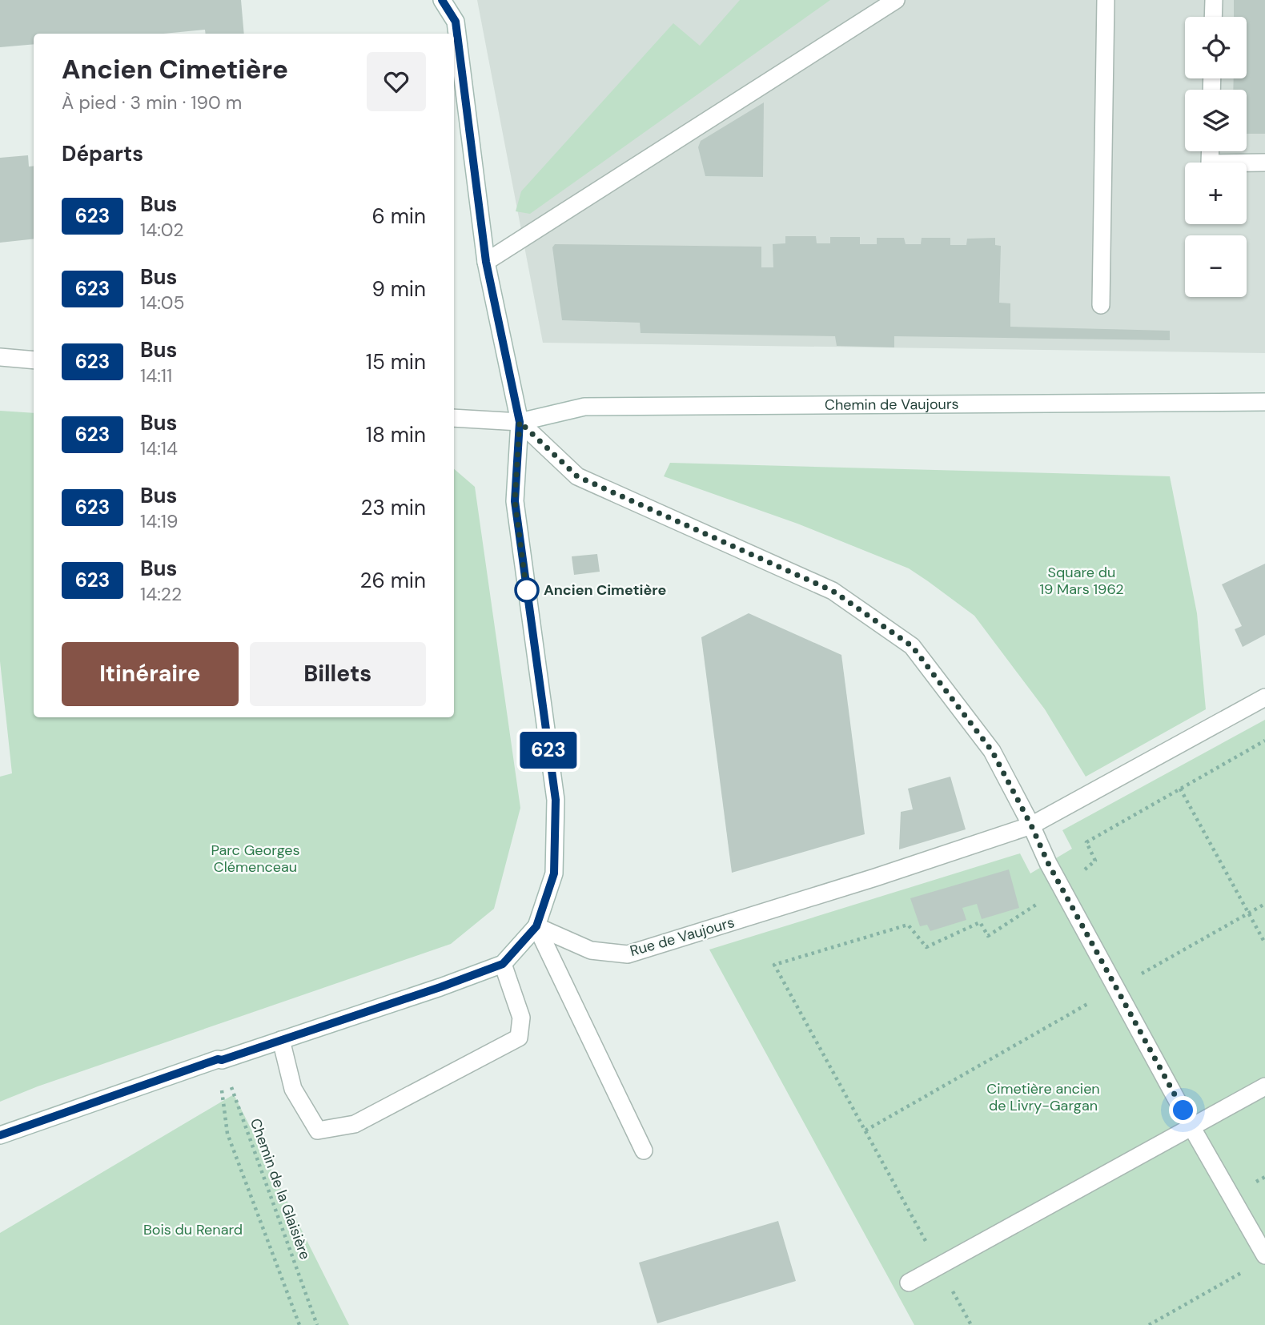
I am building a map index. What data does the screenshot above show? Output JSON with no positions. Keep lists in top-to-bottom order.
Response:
{
  "streets": {
    "street": ["Chemin de Vaujours", "Rue de Vaujours"],
    "path": ["Chemin de la Glaisière"]
  },
  "parks": [
    "Square du 19 Mars 1962",
    "Parc Georges Clémenceau",
    "Cimetière ancien de Livry-Gargan",
    "Bois du Renard"
  ],
  "places": ["Ancien Cimetière"],
  "lines": ["bus line 623"],
  "page": {
    "on_map": "623",
    "map_buttons": ["+", "−"],
    "heading": [
      ["Ancien Cimetière", "À pied · 3 min · 190 m"],
      "Départs"
    ],
    "list": [
      {
        "mark": "623",
        "name": "Bus",
        "note": "14:02",
        "value": "6 min"
      },
      {
        "mark": "623",
        "name": "Bus",
        "note": "14:05",
        "value": "9 min"
      },
      {
        "mark": "623",
        "name": "Bus",
        "note": "14:11",
        "value": "15 min"
      },
      {
        "mark": "623",
        "name": "Bus",
        "note": "14:14",
        "value": "18 min"
      },
      {
        "mark": "623",
        "name": "Bus",
        "note": "14:19",
        "value": "23 min"
      },
      {
        "mark": "623",
        "name": "Bus",
        "note": "14:22",
        "value": "26 min"
      }
    ],
    "buttons": ["Itinéraire", "Billets"]
  }
}
